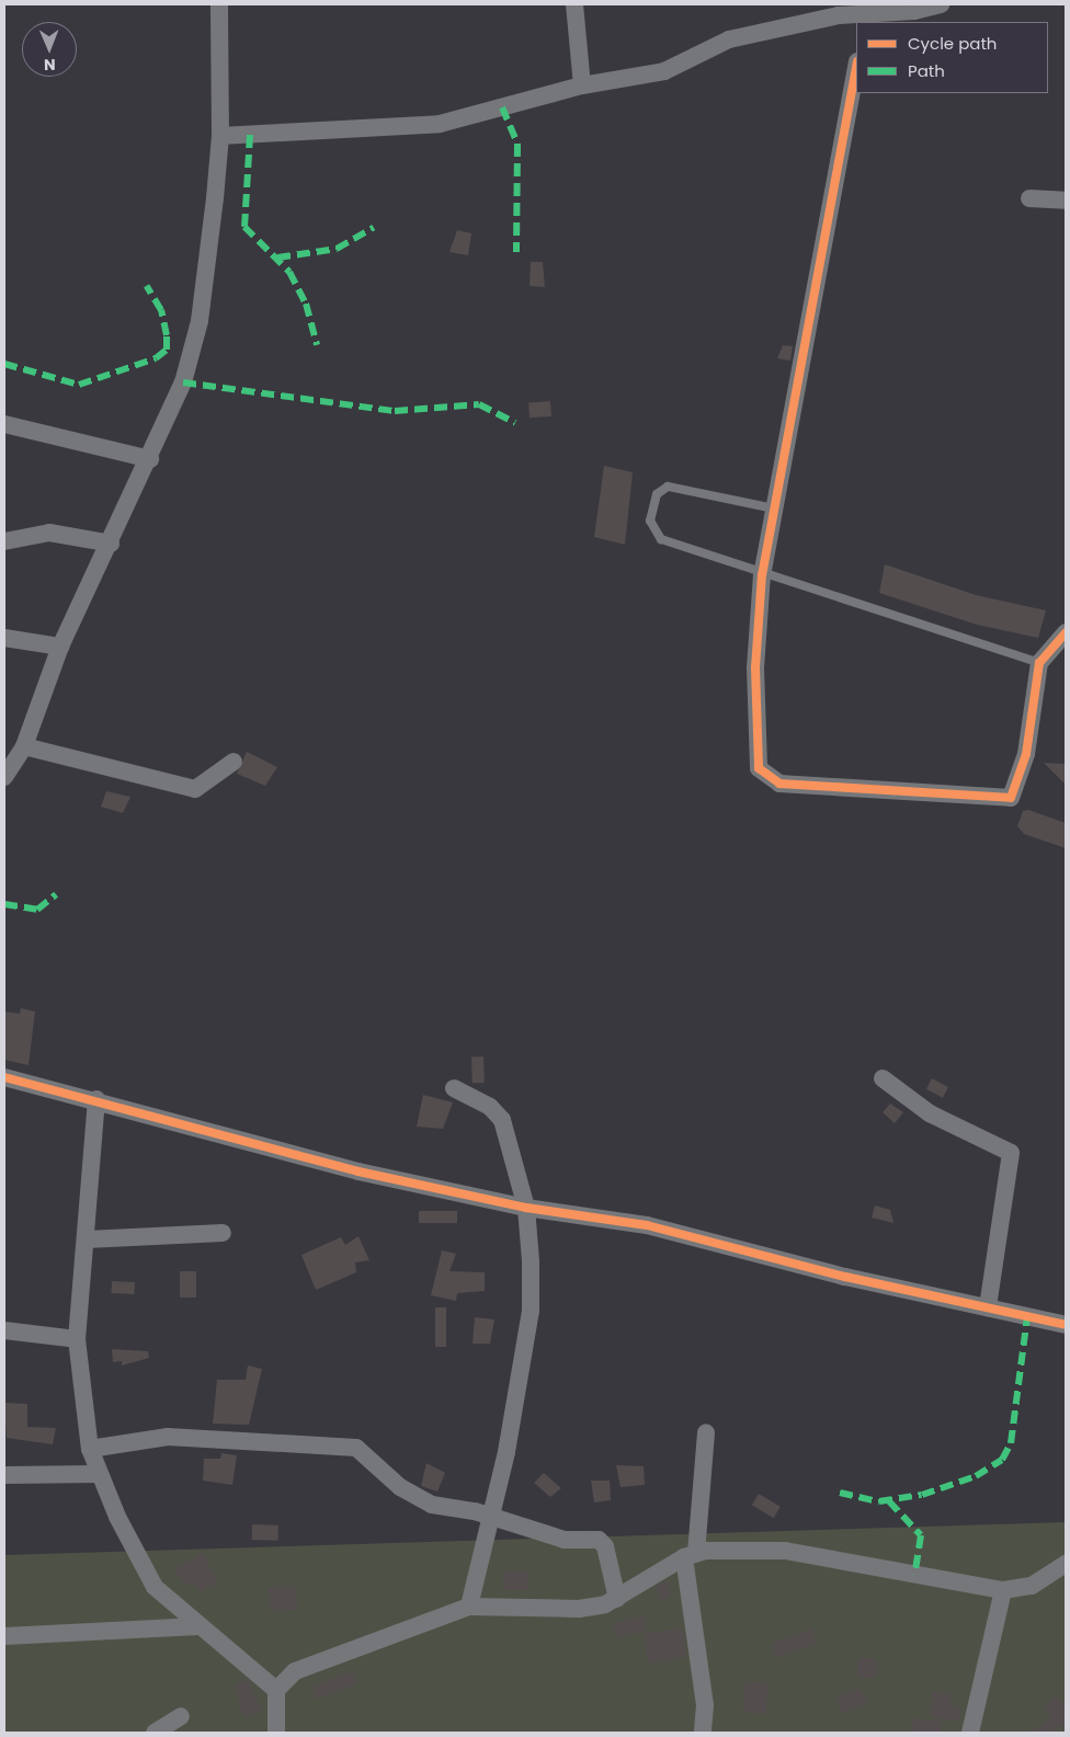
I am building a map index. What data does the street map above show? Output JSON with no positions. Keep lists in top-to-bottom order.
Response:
{
  "legend": ["Cycle path", "Path"],
  "north": "bottom"
}
